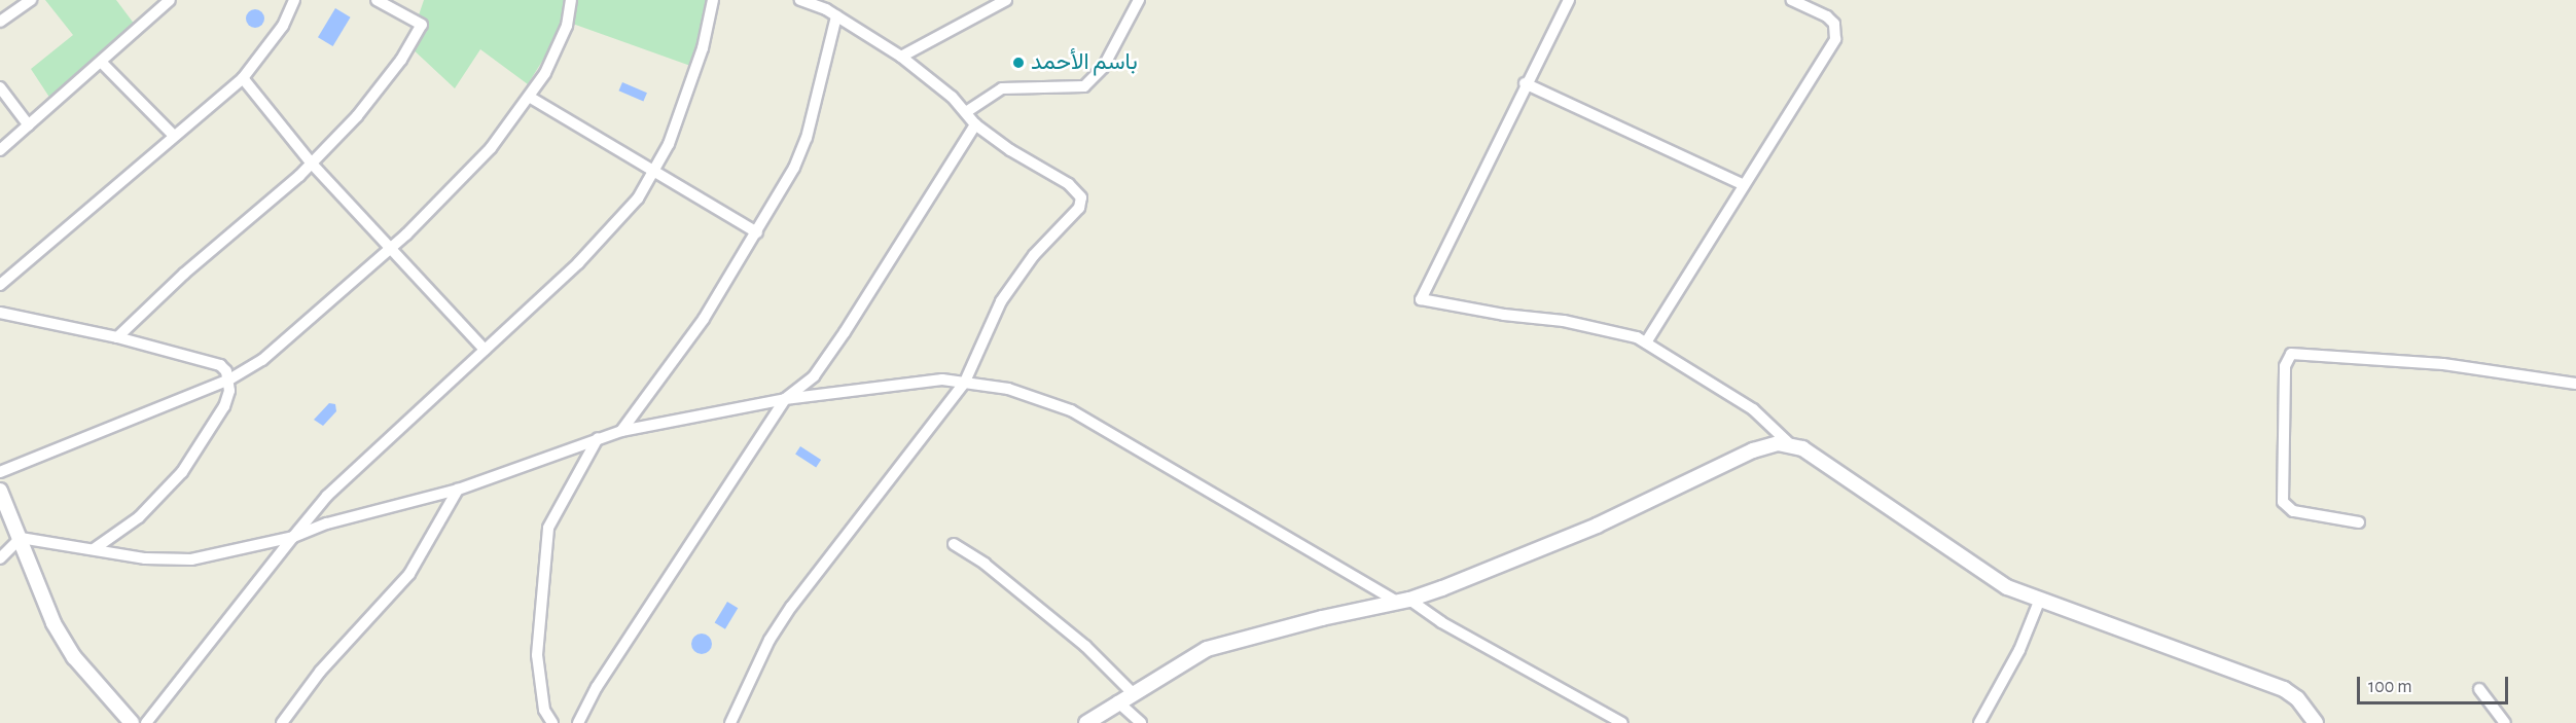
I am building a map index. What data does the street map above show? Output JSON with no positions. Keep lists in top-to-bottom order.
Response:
{
  "places": ["باسم الأحمد"],
  "scale_bar": "100 m"
}
